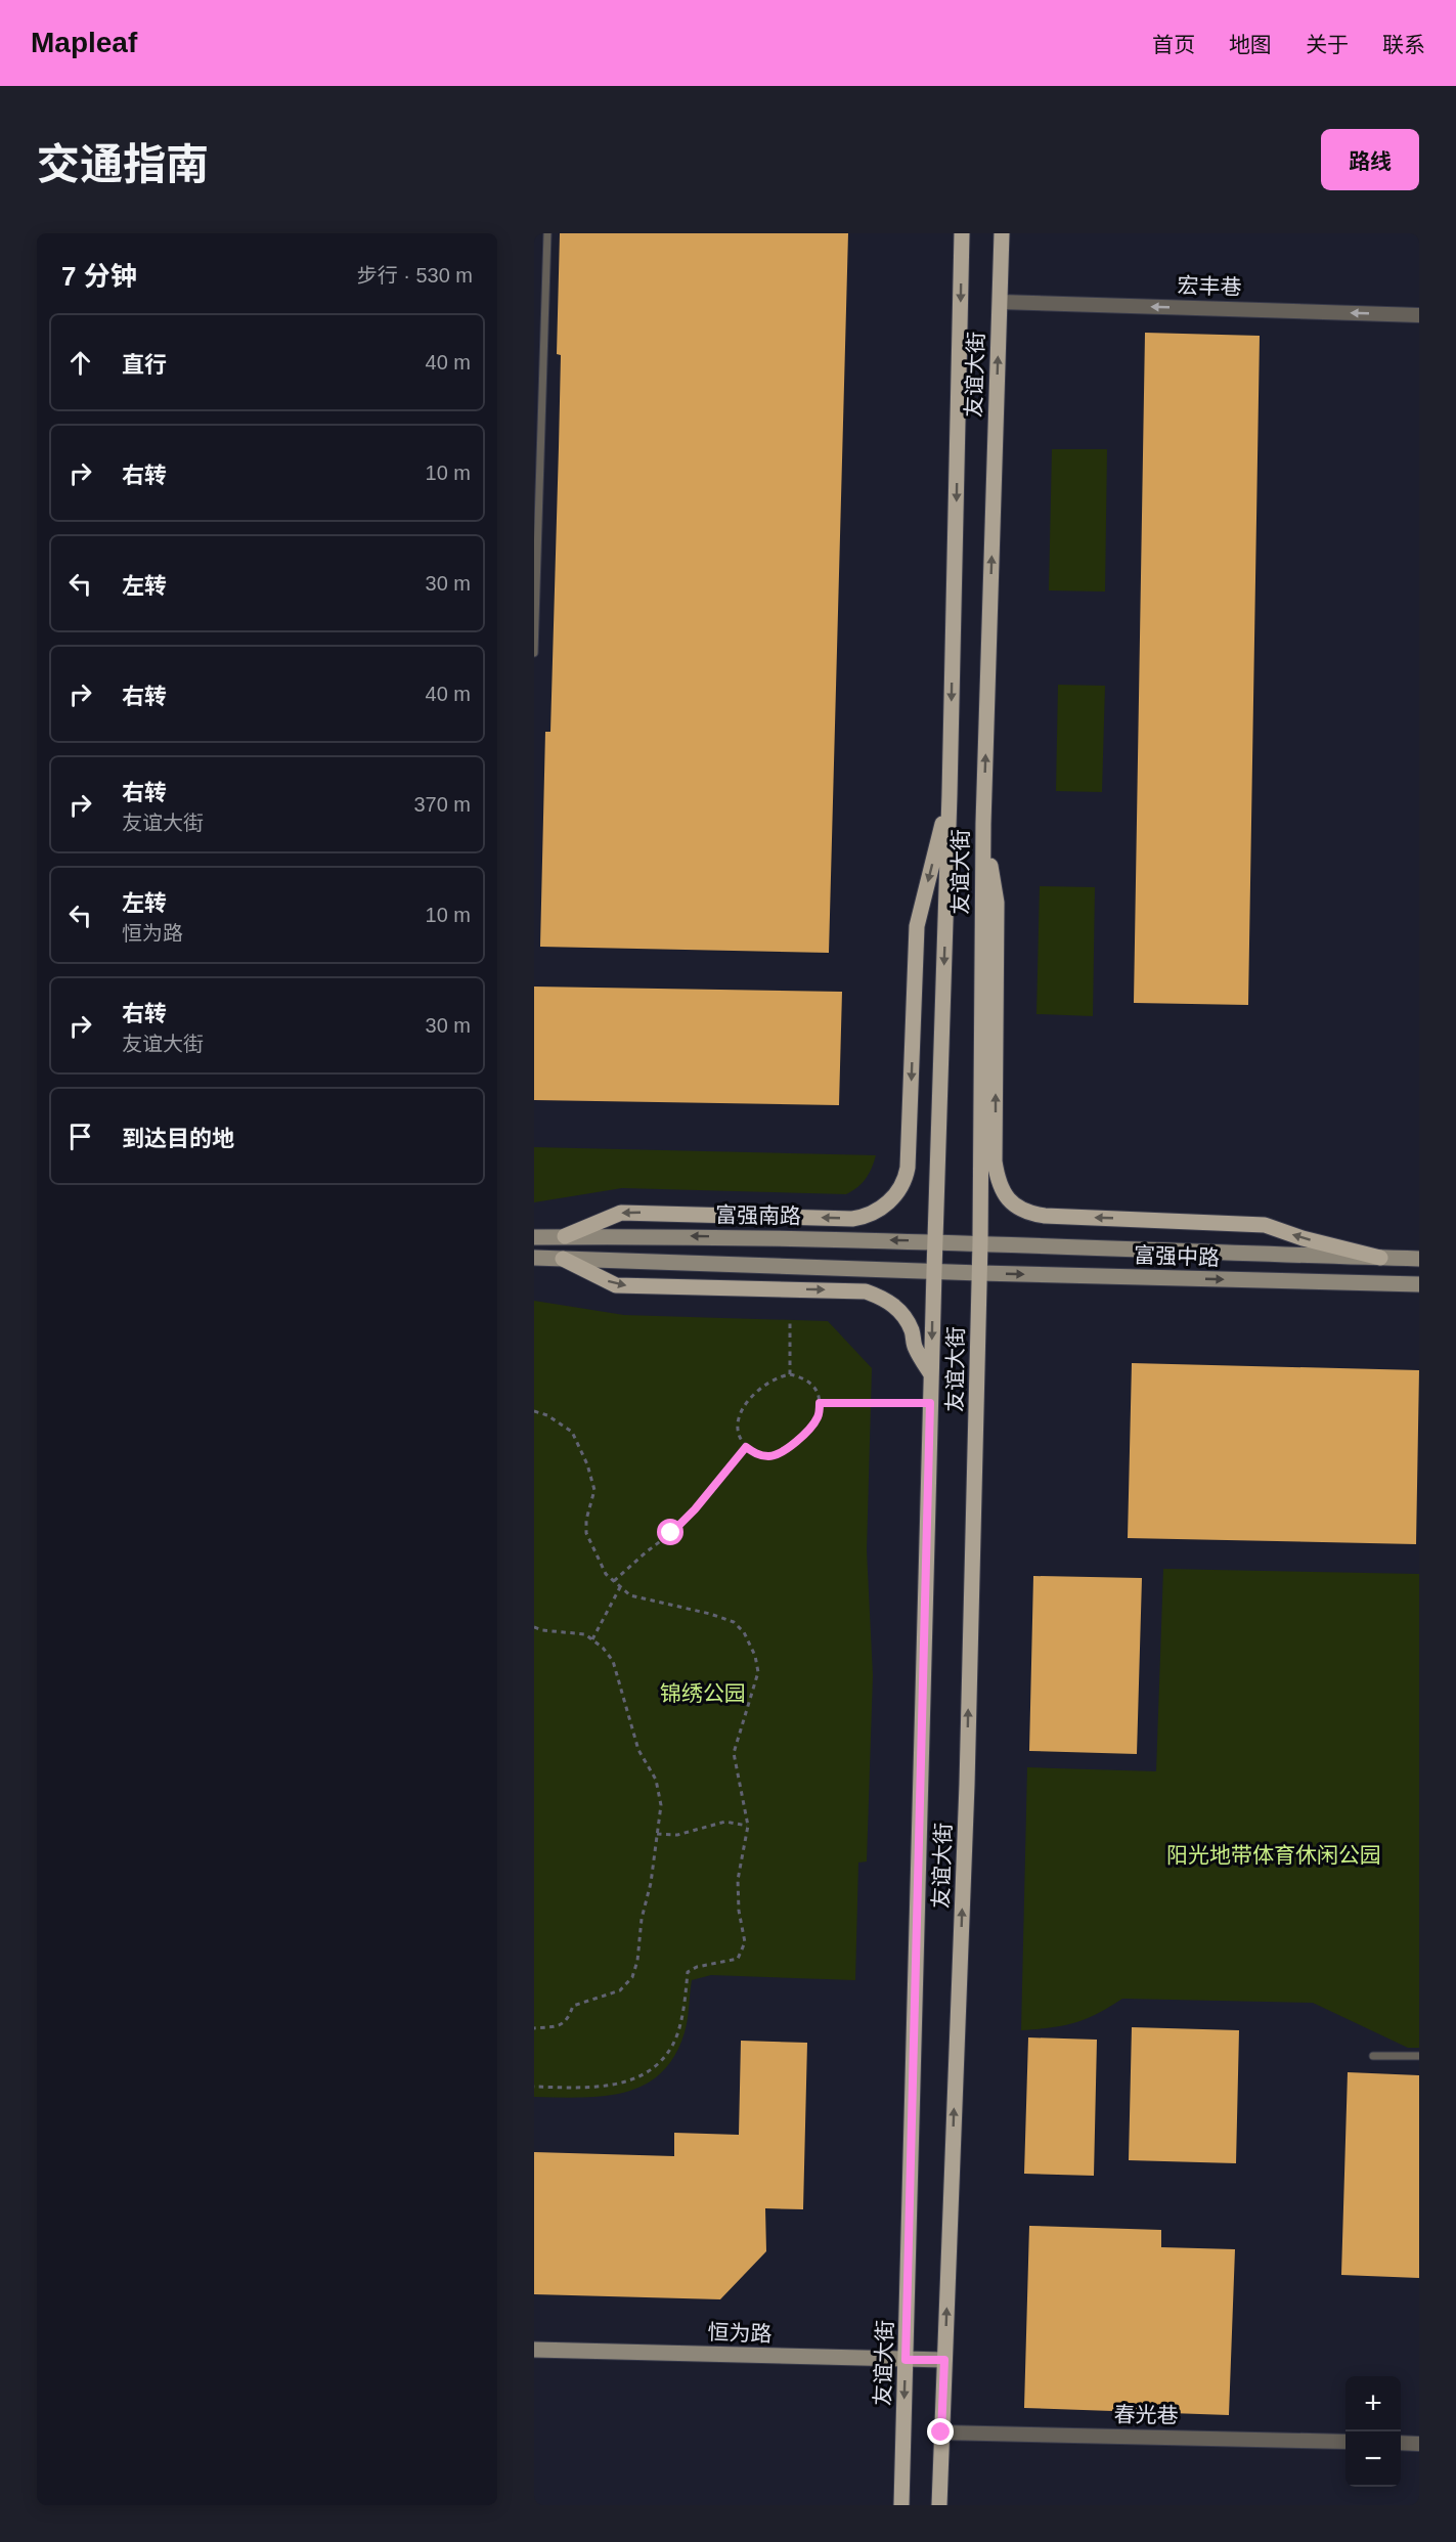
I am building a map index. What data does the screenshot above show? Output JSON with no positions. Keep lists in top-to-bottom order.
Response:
{
  "streets": {
    "main road": [
      "友谊大街",
      "富强南路",
      "富强中路",
      "恒为路"
    ],
    "street": ["宏丰巷", "春光巷"]
  },
  "crossings": [
    ["宏丰巷", "友谊大街"],
    ["友谊大街", "富强南路"],
    ["友谊大街", "富强中路"],
    ["友谊大街", "恒为路"],
    ["友谊大街", "春光巷"],
    ["富强南路", "富强中路"]
  ],
  "one_way": ["宏丰巷"],
  "parks": ["锦绣公园", "阳光地带体育休闲公园"],
  "page": {
    "header": "Mapleaf",
    "nav": [
      "首页",
      "地图",
      "关于",
      "联系"
    ],
    "title": "交通指南",
    "buttons": "路线",
    "heading": ["7 分钟", "步行 · 530 m"],
    "list": [
      ["直行", "40 m"],
      ["右转", "10 m"],
      ["左转", "30 m"],
      ["右转", "40 m"],
      ["右转", "友谊大街", "370 m"],
      ["左转", "恒为路", "10 m"],
      ["右转", "友谊大街", "30 m"],
      "到达目的地"
    ],
    "map_buttons": ["+", "−"]
  }
}
